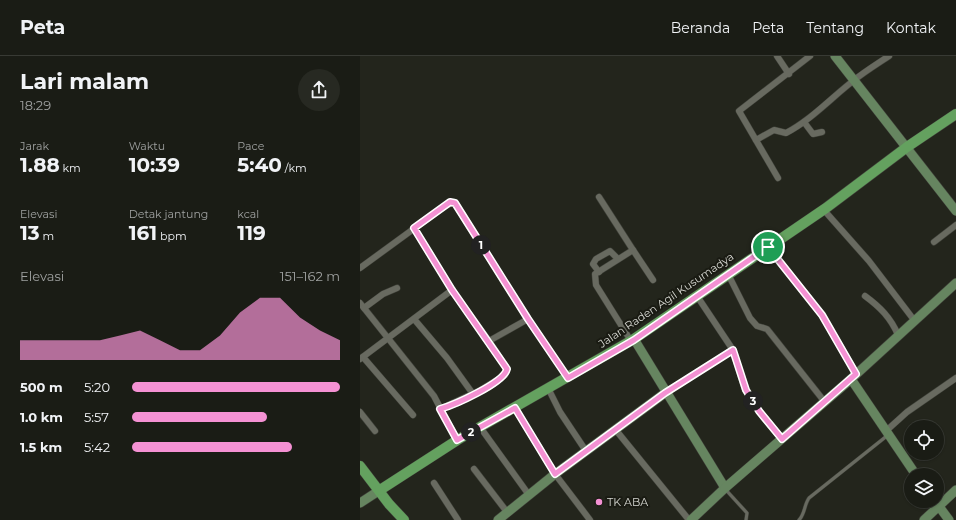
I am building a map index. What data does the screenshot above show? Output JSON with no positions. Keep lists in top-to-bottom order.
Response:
{
  "streets": {
    "main road": ["Jalan Raden Agil Kusumadya"]
  },
  "places": ["TK ABA"],
  "page": {
    "header": "Peta",
    "nav": [
      "Beranda",
      "Peta",
      "Tentang",
      "Kontak"
    ],
    "heading": ["Lari malam", "18:29"],
    "stats": [
      ["Jarak", "1.88 km"],
      ["Waktu", "10:39"],
      ["Pace", "5:40 /km"],
      ["Elevasi", "13 m"],
      ["Detak jantung", "161 bpm"],
      ["kcal", "119"]
    ],
    "pins": ["1", "3", "2"],
    "chart": ["Elevasi", "151–162 m"],
    "list": [
      {
        "name": "500 m",
        "note": "5:20"
      },
      {
        "name": "1.0 km",
        "note": "5:57"
      },
      {
        "name": "1.5 km",
        "note": "5:42"
      }
    ]
  }
}
